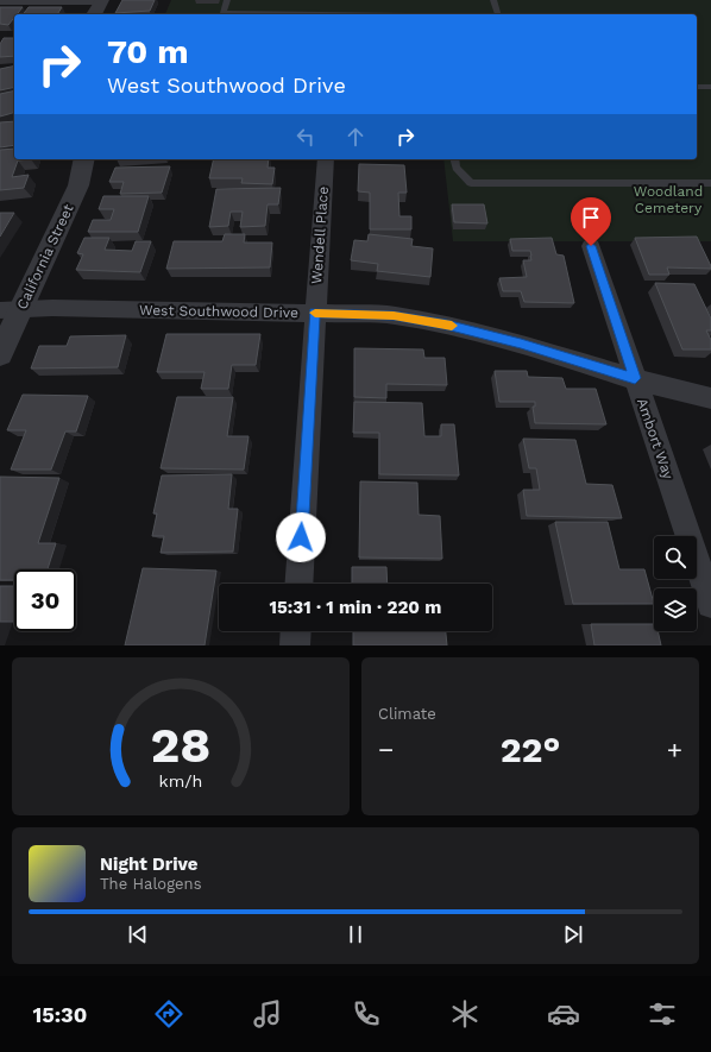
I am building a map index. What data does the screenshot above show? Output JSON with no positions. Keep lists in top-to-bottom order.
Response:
{
  "streets": {
    "street": [
      "Wendell Place",
      "California Street",
      "West Southwood Drive",
      "Ambort Way"
    ]
  },
  "crossings": [
    ["Wendell Place", "West Southwood Drive"],
    ["California Street", "West Southwood Drive"],
    ["West Southwood Drive", "Ambort Way"]
  ],
  "parks": ["Woodland Cemetery"],
  "page": {
    "turn": ["70 m", "West Southwood Drive"],
    "limit": "30",
    "trip": "15:31 · 1 min · 220 m",
    "tile": "Climate",
    "heat": ["−", "22°", "+"],
    "song": ["Night Drive", "The Halogens"],
    "tabs": "15:30",
    "gauge": ["28", "km/h"]
  }
}
